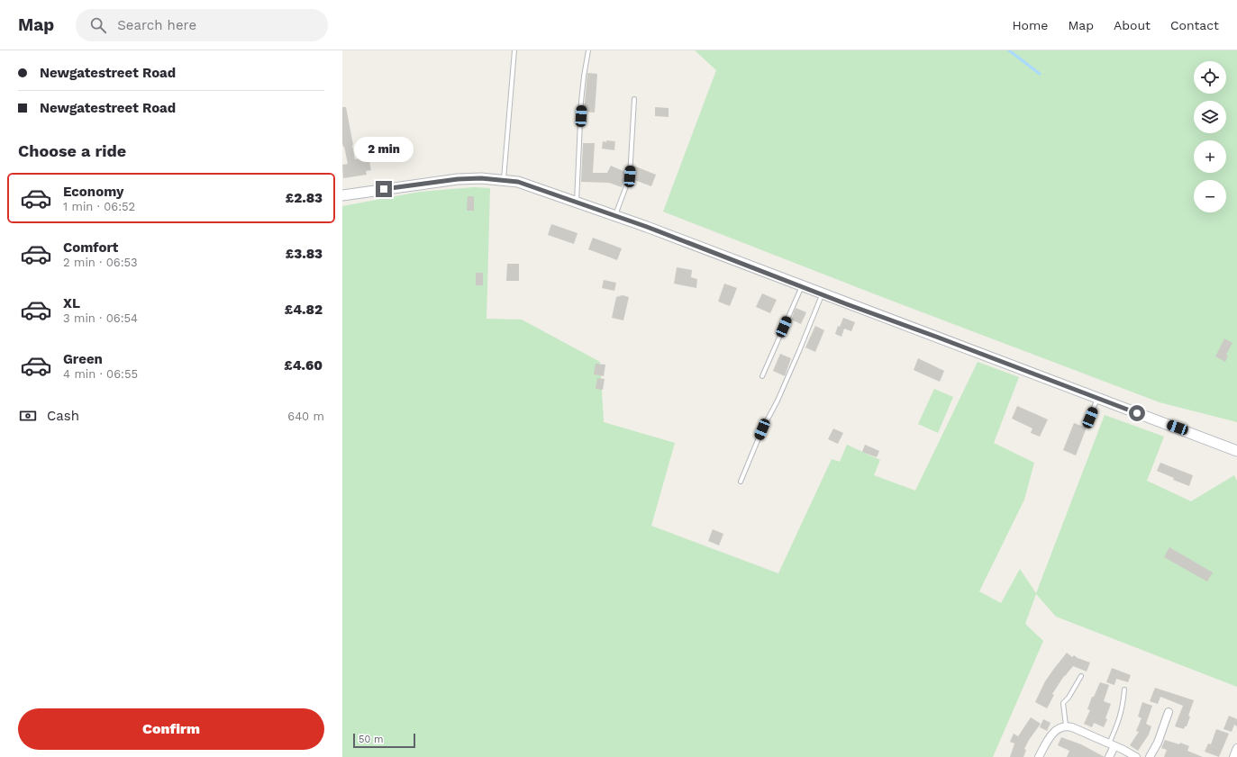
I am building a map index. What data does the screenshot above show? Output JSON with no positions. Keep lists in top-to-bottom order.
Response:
{
  "scale_bar": "50 m",
  "page": {
    "header": "Map",
    "search": "Search here",
    "nav": [
      "Home",
      "Map",
      "About",
      "Contact"
    ],
    "banner": ["Newgatestreet Road", "Newgatestreet Road"],
    "map_buttons": ["+", "−"],
    "heading": "Choose a ride",
    "bubble": "2 min",
    "list": [
      {
        "name": "Economy",
        "note": "1 min · 06:52",
        "value": "£2.83"
      },
      {
        "name": "Comfort",
        "note": "2 min · 06:53",
        "value": "£3.83"
      },
      {
        "name": "XL",
        "note": "3 min · 06:54",
        "value": "£4.82"
      },
      {
        "name": "Green",
        "note": "4 min · 06:55",
        "value": "£4.60"
      }
    ],
    "pay": ["Cash", "640 m"],
    "buttons": "Confirm",
    "scale": "50 m"
  }
}
